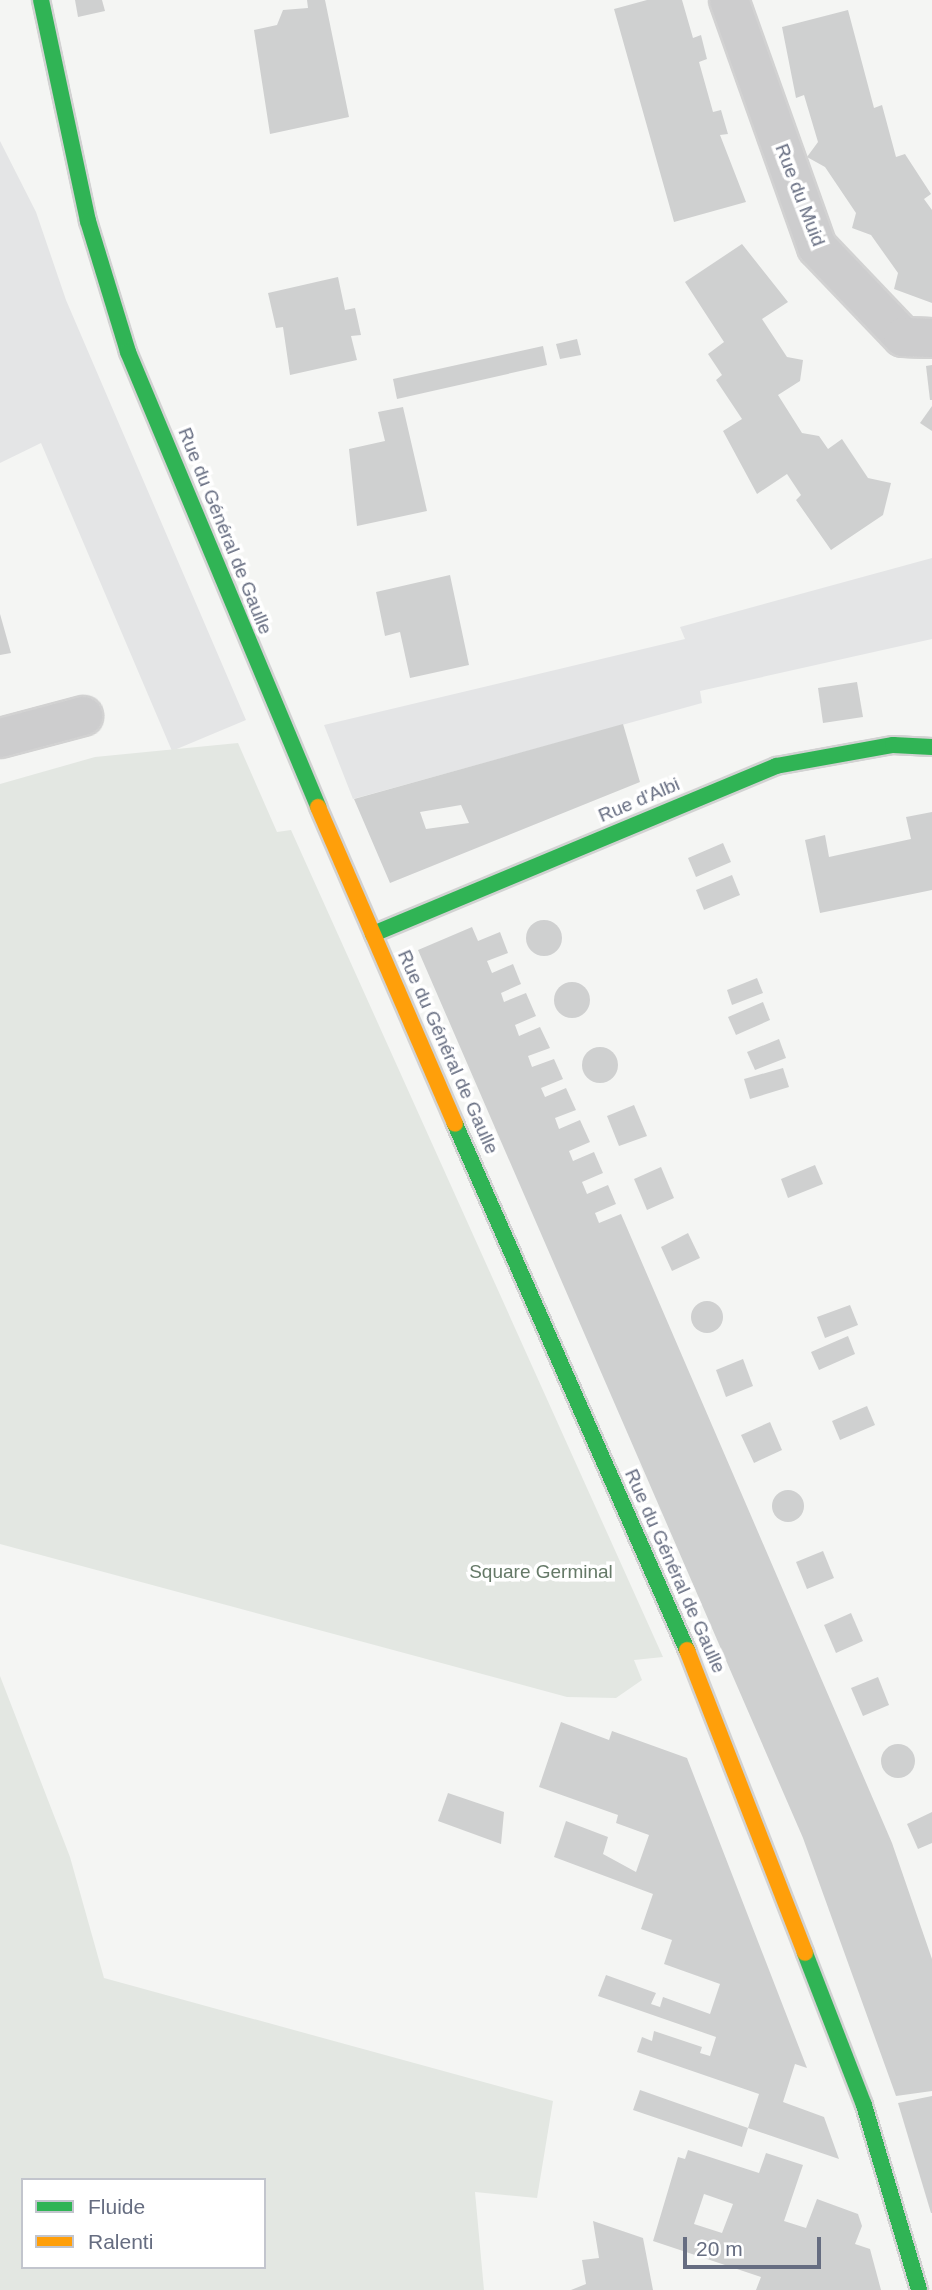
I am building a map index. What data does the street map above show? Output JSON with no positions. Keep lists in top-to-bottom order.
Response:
{
  "streets": {
    "street": ["Rue du Muid", "Rue du Général de Gaulle", "Rue d'Albi"]
  },
  "crossings": [
    ["Rue du Général de Gaulle", "Rue d'Albi"]
  ],
  "parks": ["Square Germinal"],
  "legend": ["Fluide", "Ralenti"],
  "scale_bar": "20 m"
}
